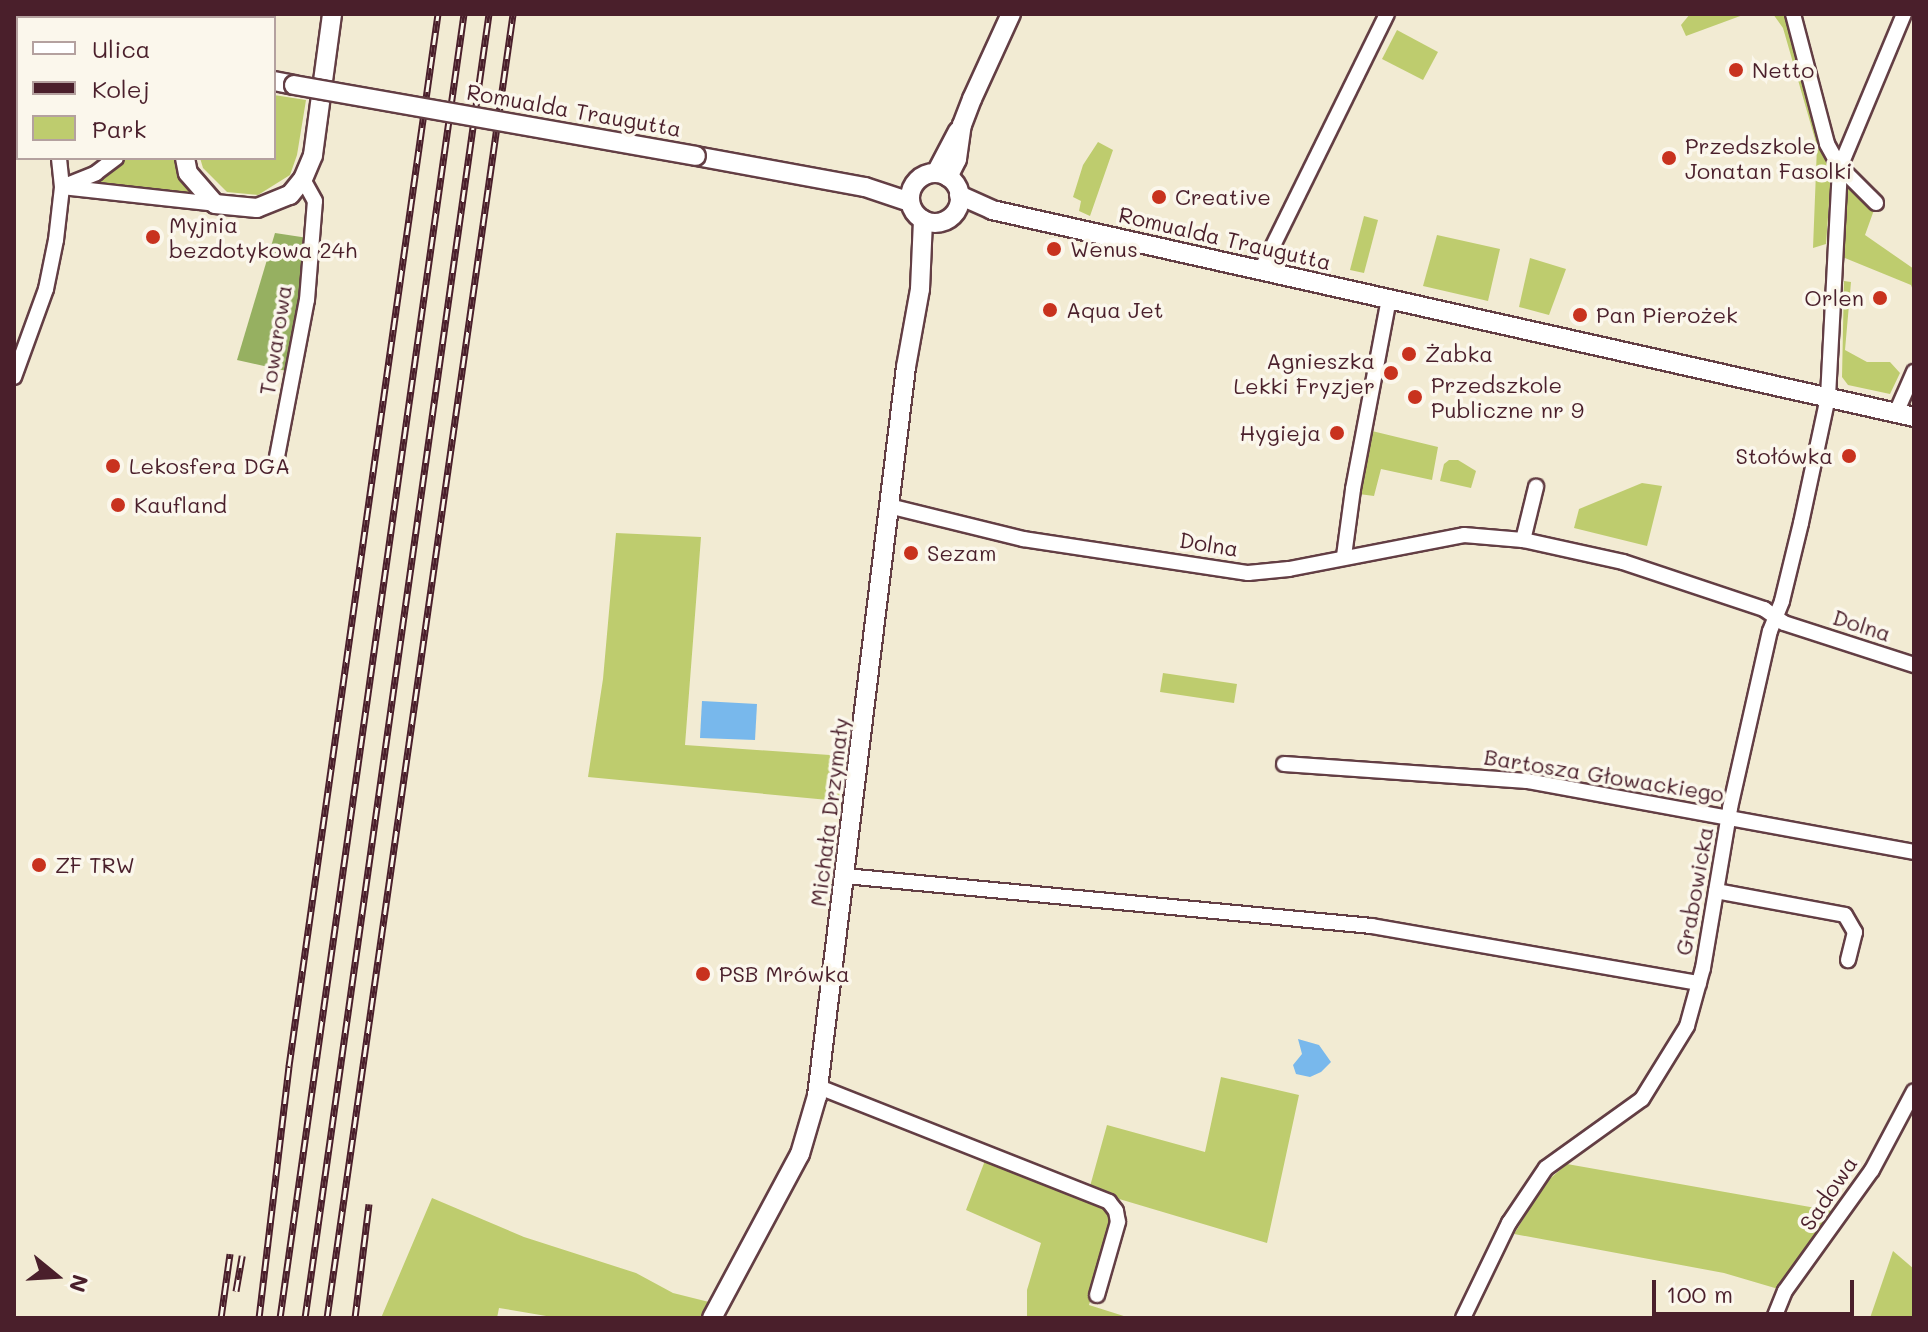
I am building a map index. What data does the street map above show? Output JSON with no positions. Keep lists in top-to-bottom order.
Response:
{
  "streets": {
    "street": [
      "Romualda Traugutta",
      "Towarowa",
      "Dolna",
      "Bartosza Głowackiego",
      "Michała Drzymały",
      "Grabowicka",
      "Sadowa"
    ]
  },
  "crossings": [
    ["Romualda Traugutta", "Grabowicka"],
    ["Dolna", "Michała Drzymały"],
    ["Dolna", "Grabowicka"],
    ["Bartosza Głowackiego", "Grabowicka"]
  ],
  "places": [
    "Netto",
    "Przedszkole Jonatan Fasolki",
    "Creative",
    "Myjnia bezdotykowa 24h",
    "Wenus",
    "Orlen",
    "Aqua Jet",
    "Pan Pierożek",
    "Żabka",
    "Agnieszka Lekki Fryzjer",
    "Przedszkole Publiczne nr 9",
    "Hygieja",
    "Stołówka",
    "Lekosfera DGA",
    "Kaufland",
    "Sezam",
    "ZF TRW",
    "PSB Mrówka"
  ],
  "legend": ["Ulica", "Kolej", "Park"],
  "scale_bar": "100 m",
  "north": "right"
}
